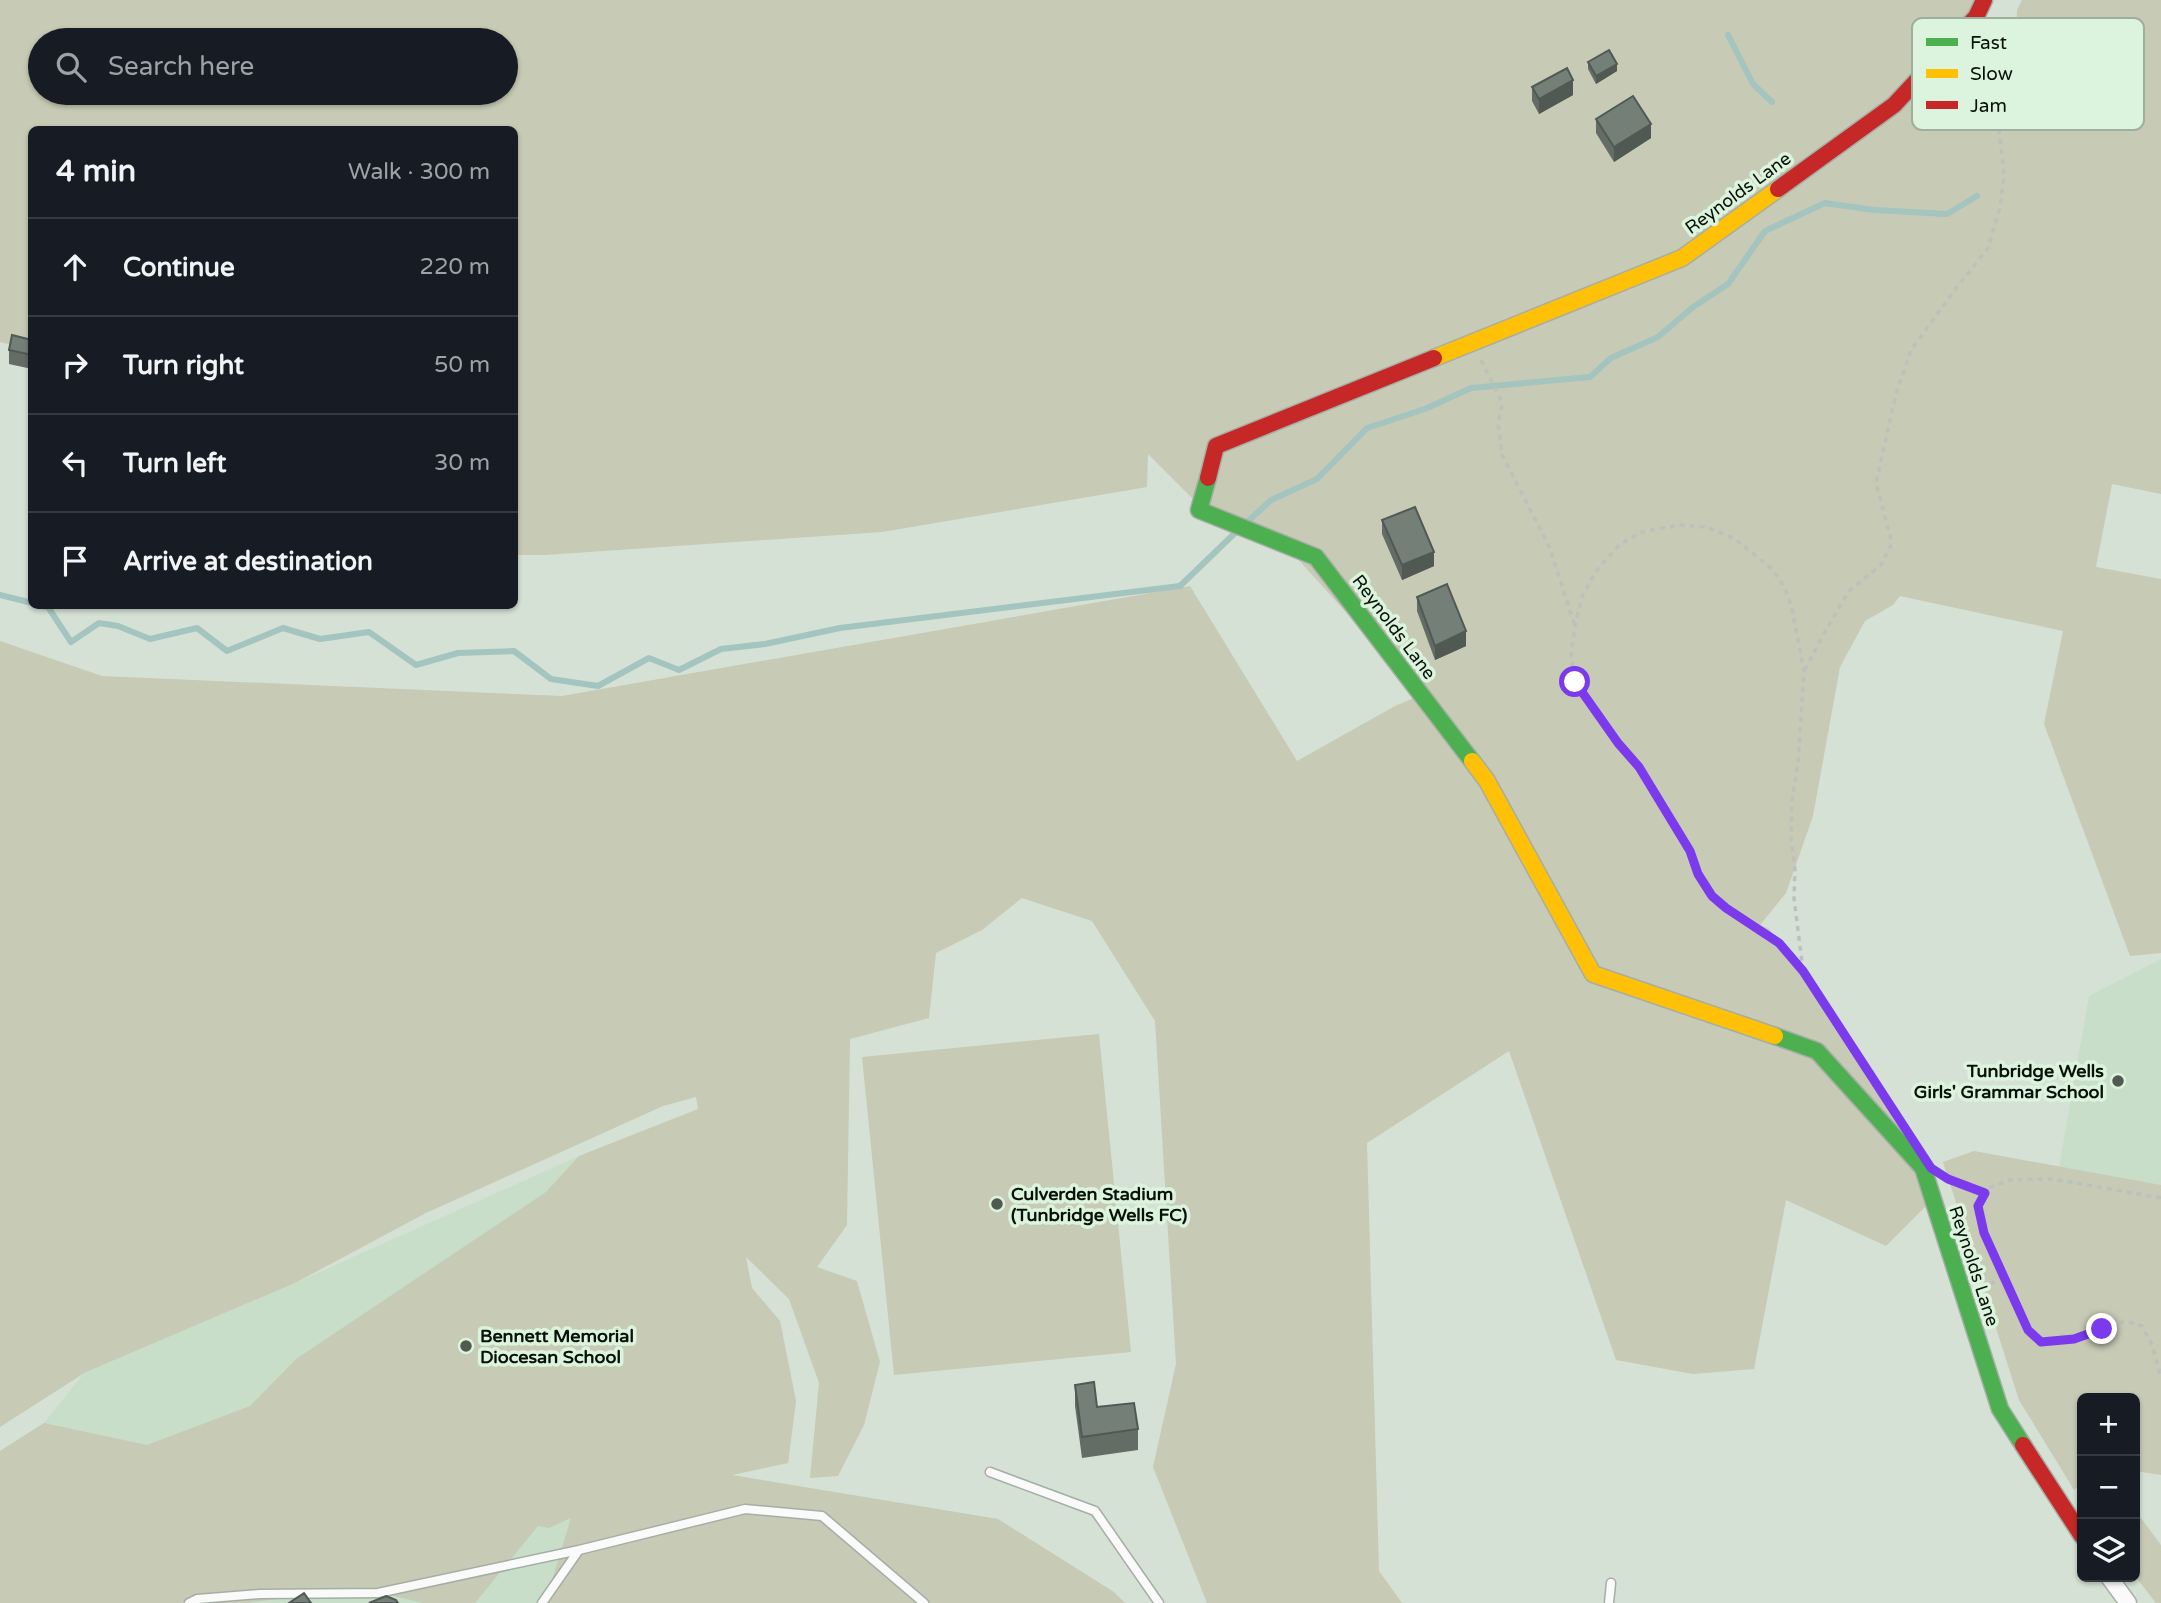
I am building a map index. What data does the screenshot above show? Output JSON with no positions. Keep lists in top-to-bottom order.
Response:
{
  "streets": {
    "street": ["Reynolds Lane"]
  },
  "places": ["Tunbridge Wells Girls' Grammar School", "Culverden Stadium (Tunbridge Wells FC)", "Bennett Memorial Diocesan School"],
  "legend": ["Fast", "Slow", "Jam"],
  "page": {
    "search": "Search here",
    "heading": ["4 min", "Walk · 300 m"],
    "list": [
      ["Continue", "220 m"],
      ["Turn right", "50 m"],
      ["Turn left", "30 m"],
      "Arrive at destination"
    ],
    "map_buttons": ["+", "−"]
  }
}
